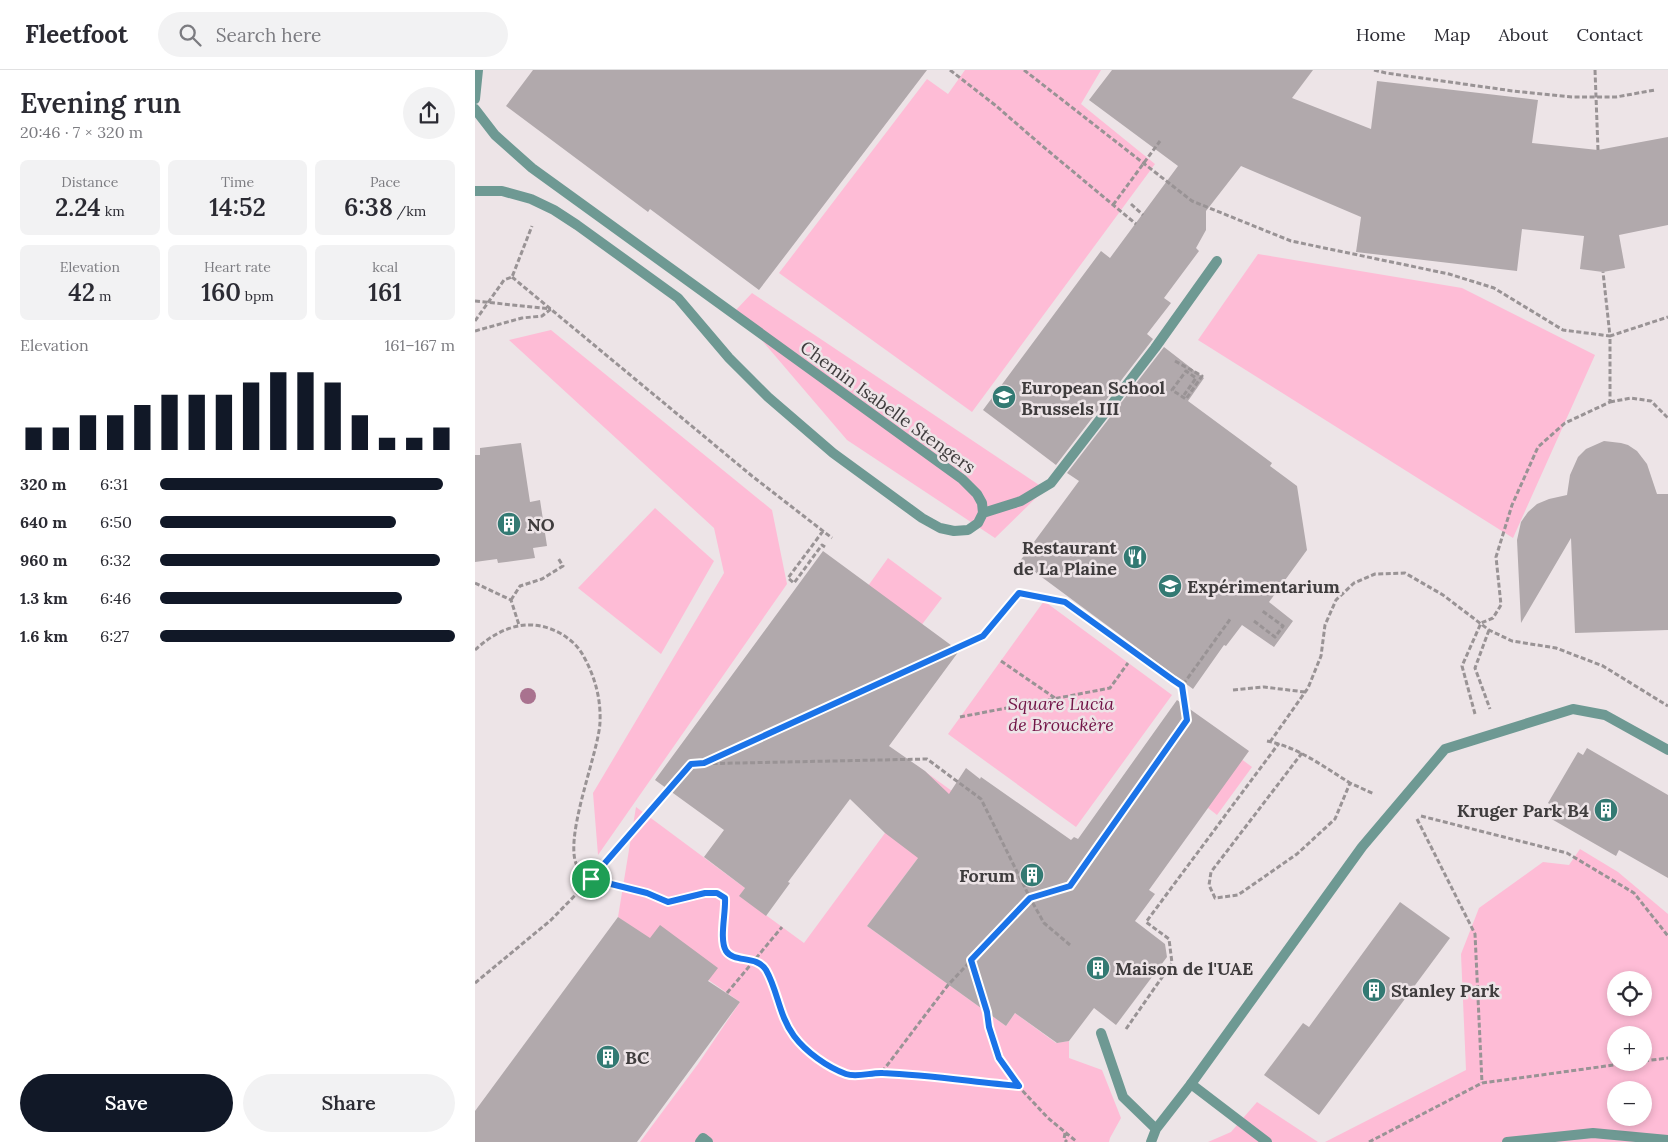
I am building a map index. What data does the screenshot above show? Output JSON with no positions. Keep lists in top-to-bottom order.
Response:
{
  "streets": {
    "street": ["Chemin Isabelle Stengers"]
  },
  "parks": ["Square Lucia de Brouckère"],
  "places": {
    "school or university": ["European School Brussels III", "Expérimentarium"],
    "building": [
      "NO",
      "Kruger Park B4",
      "Forum",
      "Maison de l'UAE",
      "Stanley Park",
      "BC"
    ],
    "restaurant": ["Restaurant de La Plaine"]
  },
  "page": {
    "header": "Fleetfoot",
    "search": "Search here",
    "nav": [
      "Home",
      "Map",
      "About",
      "Contact"
    ],
    "heading": ["Evening run", "20:46 · 7 × 320 m"],
    "stats": [
      ["Distance", "2.24 km"],
      ["Time", "14:52"],
      ["Pace", "6:38 /km"],
      ["Elevation", "42 m"],
      ["Heart rate", "160 bpm"],
      ["kcal", "161"]
    ],
    "chart": ["Elevation", "161–167 m"],
    "list": [
      {
        "name": "320 m",
        "note": "6:31"
      },
      {
        "name": "640 m",
        "note": "6:50"
      },
      {
        "name": "960 m",
        "note": "6:32"
      },
      {
        "name": "1.3 km",
        "note": "6:46"
      },
      {
        "name": "1.6 km",
        "note": "6:27"
      }
    ],
    "map_buttons": ["+", "−"],
    "buttons": ["Save", "Share"]
  }
}
